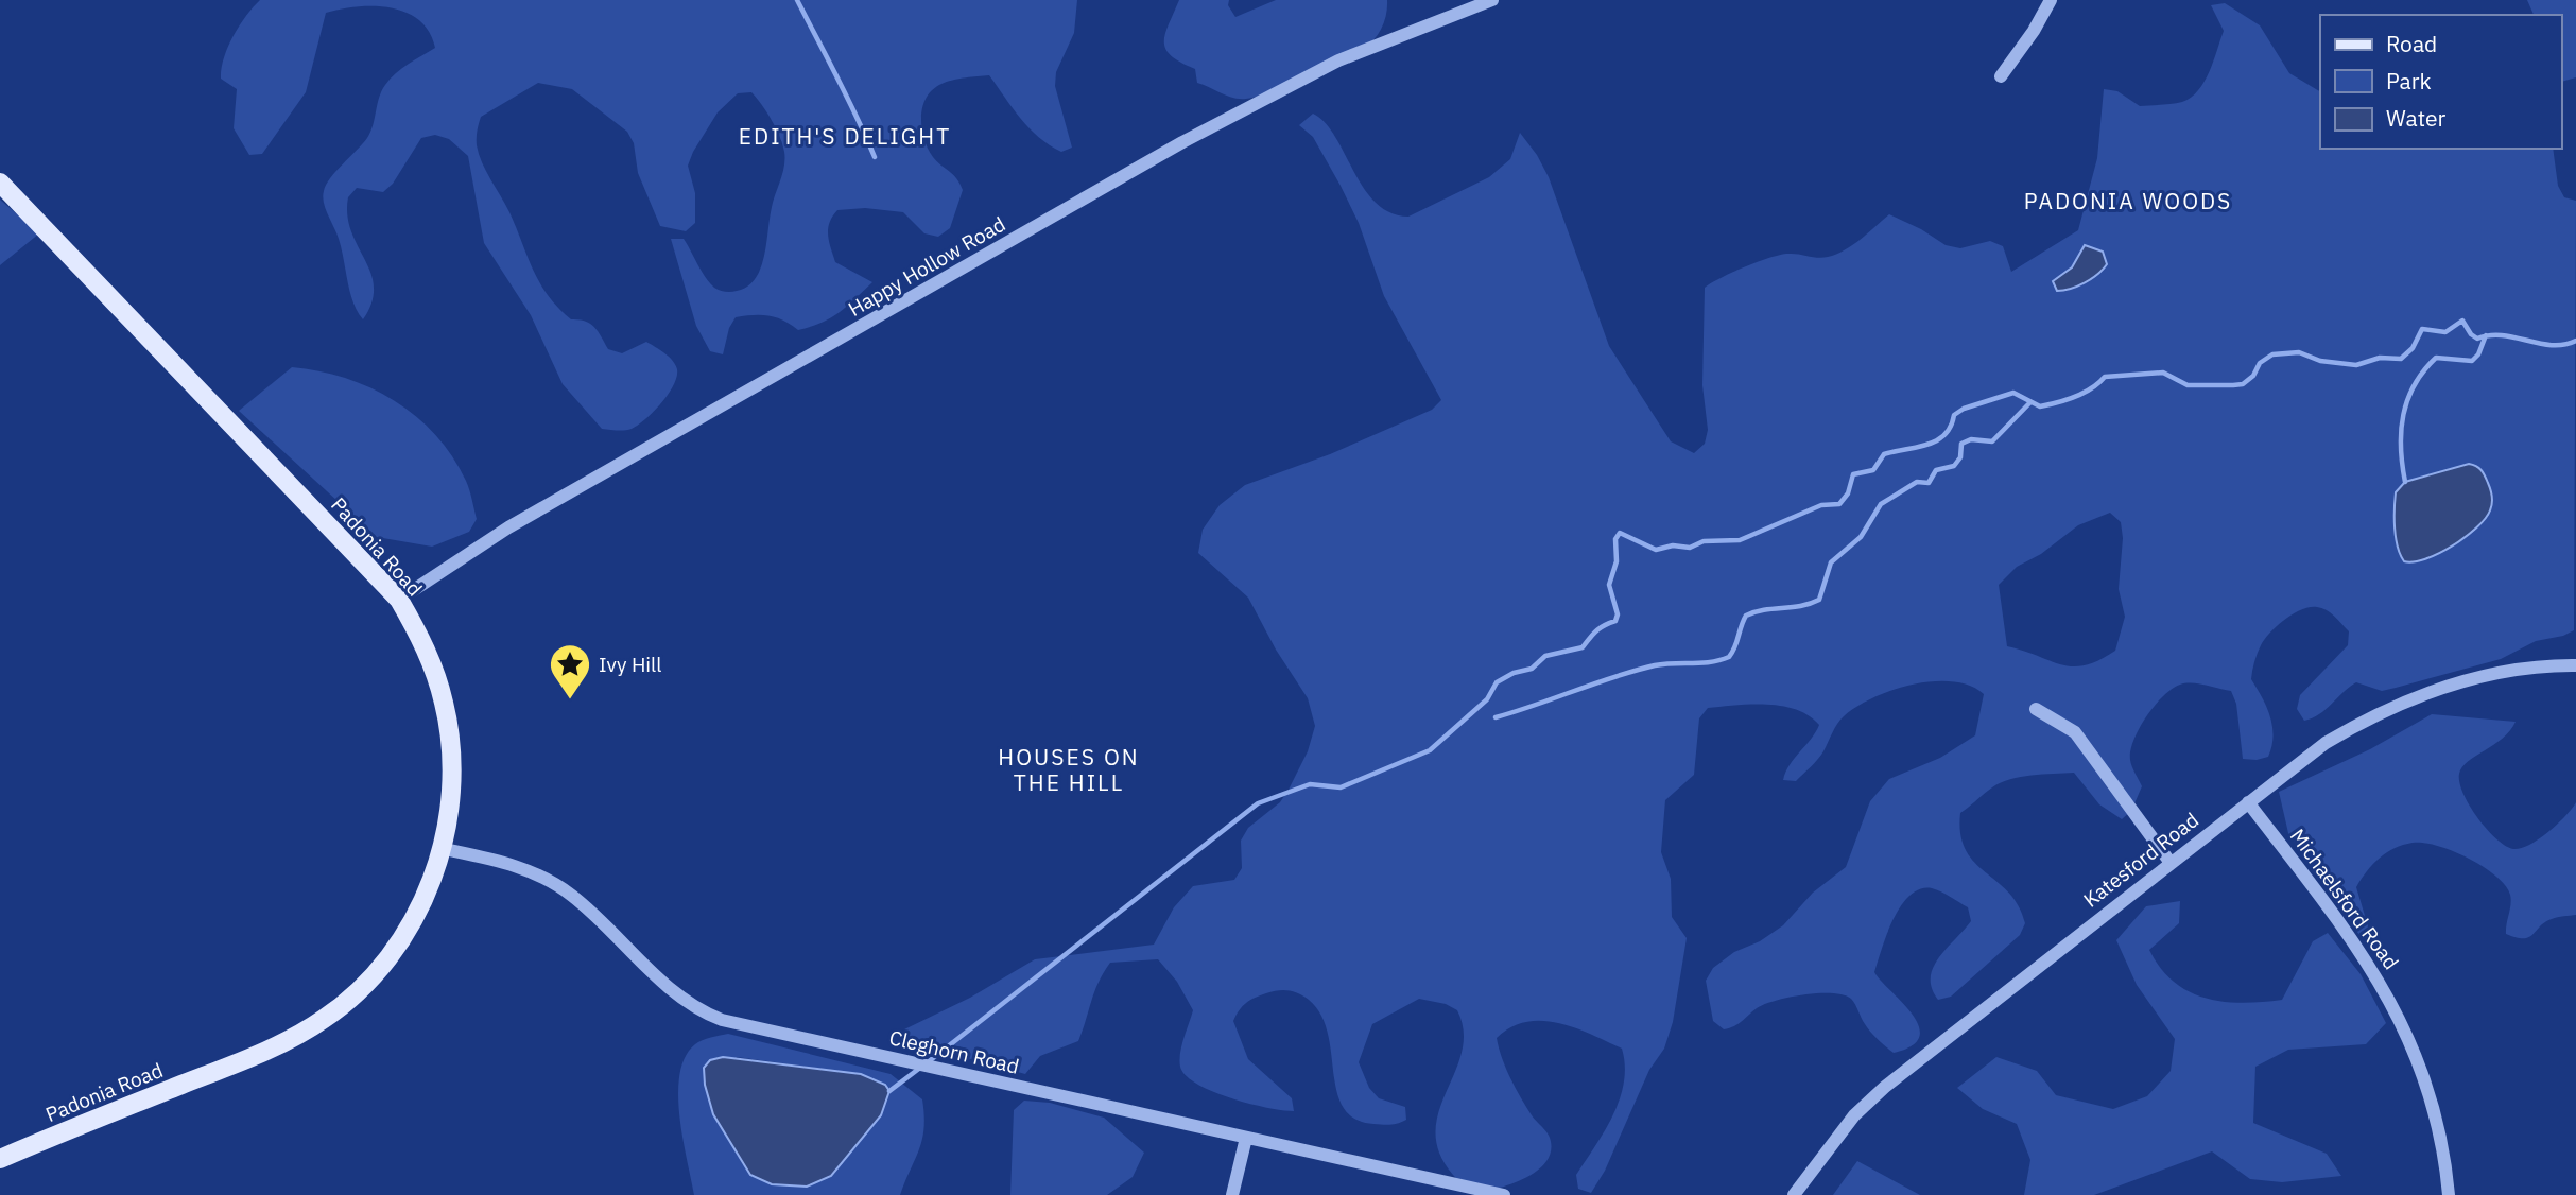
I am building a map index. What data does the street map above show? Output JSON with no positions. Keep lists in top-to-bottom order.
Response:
{
  "streets": {
    "main road": ["Padonia Road"],
    "street": [
      "Happy Hollow Road",
      "Katesford Road",
      "Michaelsford Road",
      "Cleghorn Road"
    ]
  },
  "crossings": [
    ["Happy Hollow Road", "Padonia Road"],
    ["Padonia Road", "Cleghorn Road"],
    ["Katesford Road", "Michaelsford Road"]
  ],
  "districts": ["EDITH'S DELIGHT", "PADONIA WOODS", "HOUSES ON THE HILL"],
  "places": {
    "place": ["Ivy Hill"]
  },
  "legend": ["Road", "Park", "Water"]
}
